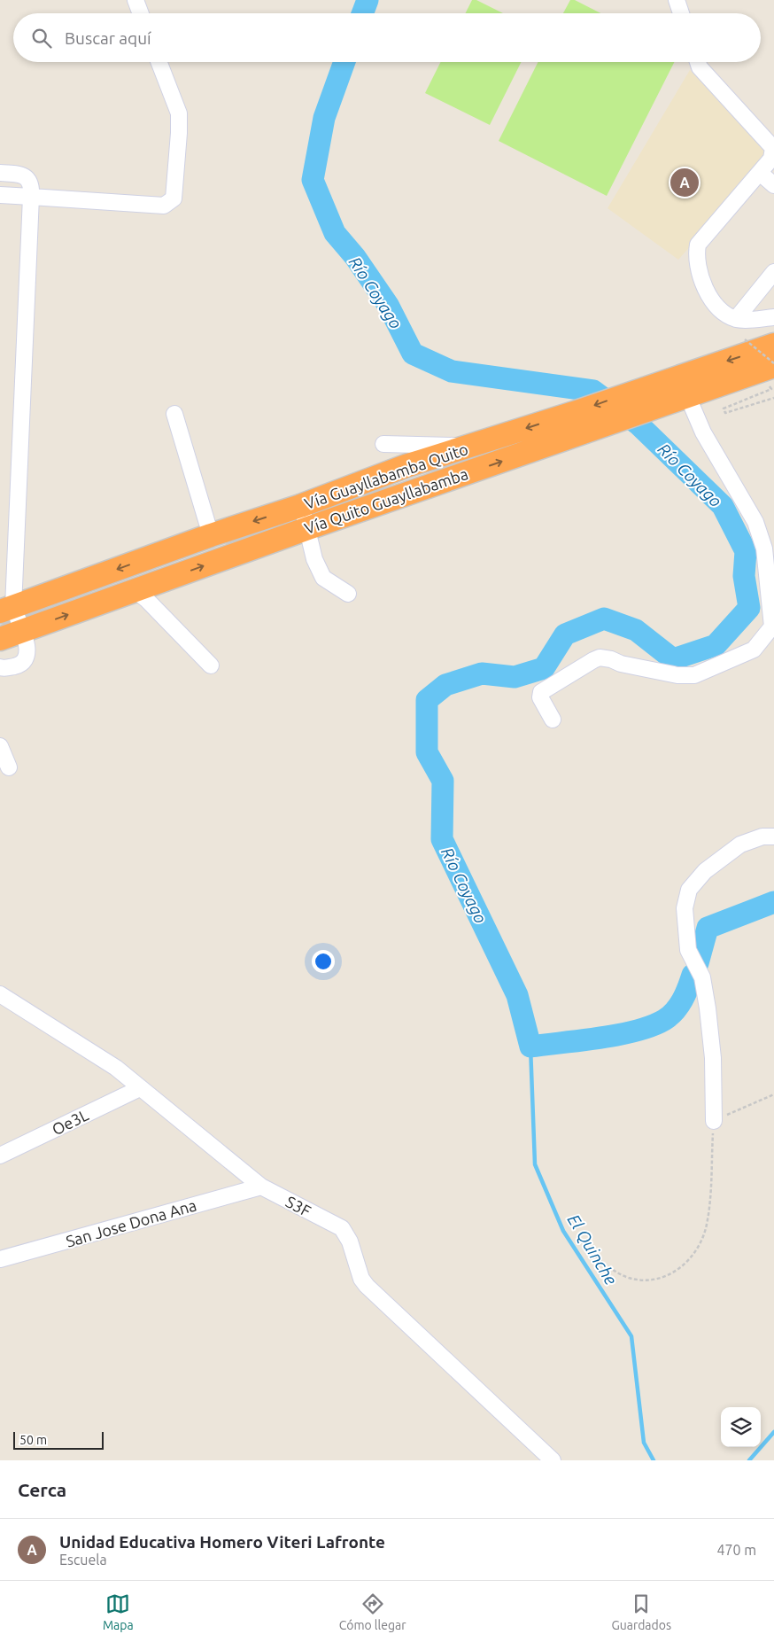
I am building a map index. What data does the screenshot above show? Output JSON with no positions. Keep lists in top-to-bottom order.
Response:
{
  "streets": {
    "highway": ["Vía Guayllabamba Quito", "Vía Quito Guayllabamba"],
    "street": ["Oe3L", "S3F", "San Jose Dona Ana"]
  },
  "crossings": [
    ["Oe3L", "S3F"],
    ["S3F", "San Jose Dona Ana"]
  ],
  "one_way": ["Vía Guayllabamba Quito", "Vía Quito Guayllabamba"],
  "water": ["Río Coyago", "El Quinche"],
  "scale_bar": "50 m",
  "page": {
    "search": "Buscar aquí",
    "pins": "A",
    "scale": "50 m",
    "heading": "Cerca",
    "list": [
      {
        "mark": "A",
        "name": "Unidad Educativa Homero Viteri Lafronte",
        "note": "Escuela",
        "value": "470 m"
      }
    ],
    "nav": ["Mapa", "Cómo llegar", "Guardados"]
  }
}
